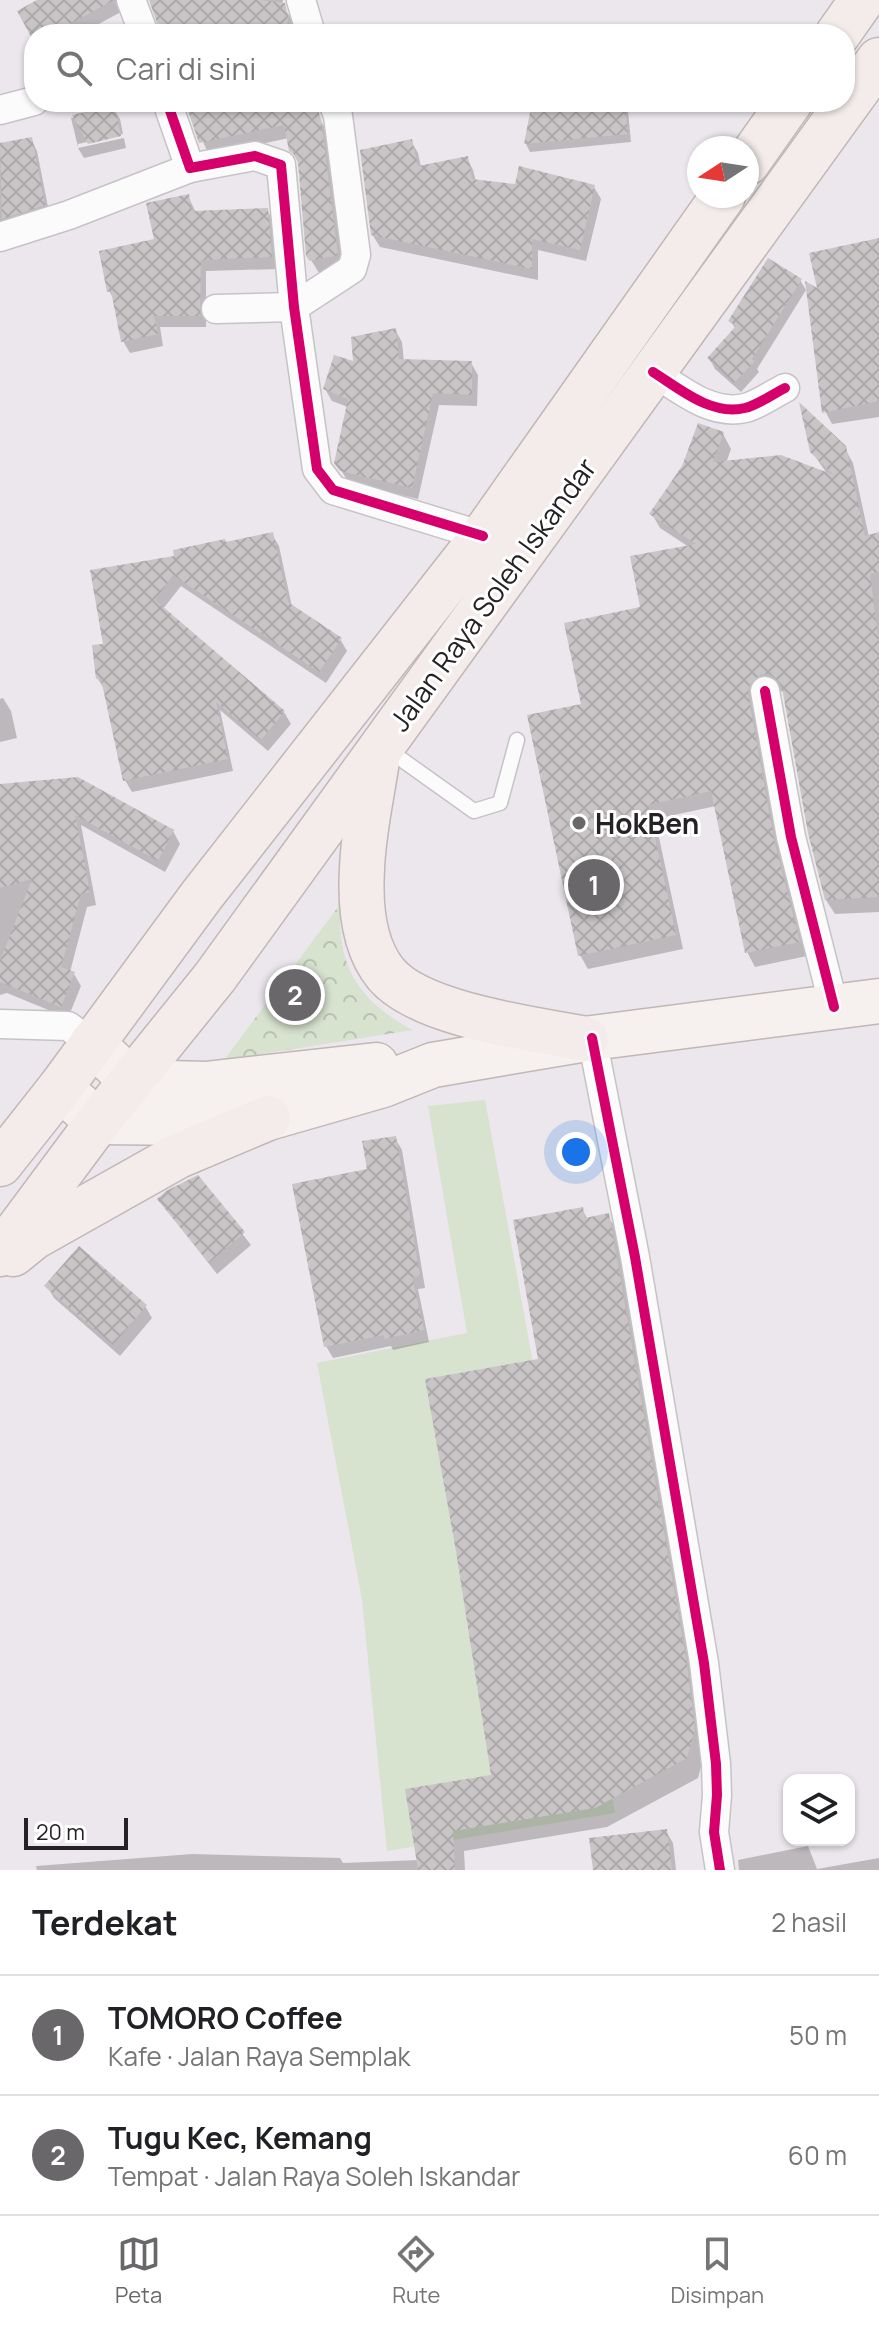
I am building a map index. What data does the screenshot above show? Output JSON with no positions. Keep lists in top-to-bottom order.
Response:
{
  "streets": {
    "highway": ["Jalan Raya Soleh Iskandar"]
  },
  "places": ["HokBen"],
  "scale_bar": "20 m",
  "north": "left",
  "page": {
    "search": "Cari di sini",
    "pins": ["1", "2"],
    "scale": "20 m",
    "heading": ["Terdekat", "2 hasil"],
    "list": [
      {
        "mark": "1",
        "name": "TOMORO Coffee",
        "note": "Kafe · Jalan Raya Semplak",
        "value": "50 m"
      },
      {
        "mark": "2",
        "name": "Tugu Kec, Kemang",
        "note": "Tempat · Jalan Raya Soleh Iskandar",
        "value": "60 m"
      }
    ],
    "nav": ["Peta", "Rute", "Disimpan"]
  }
}
